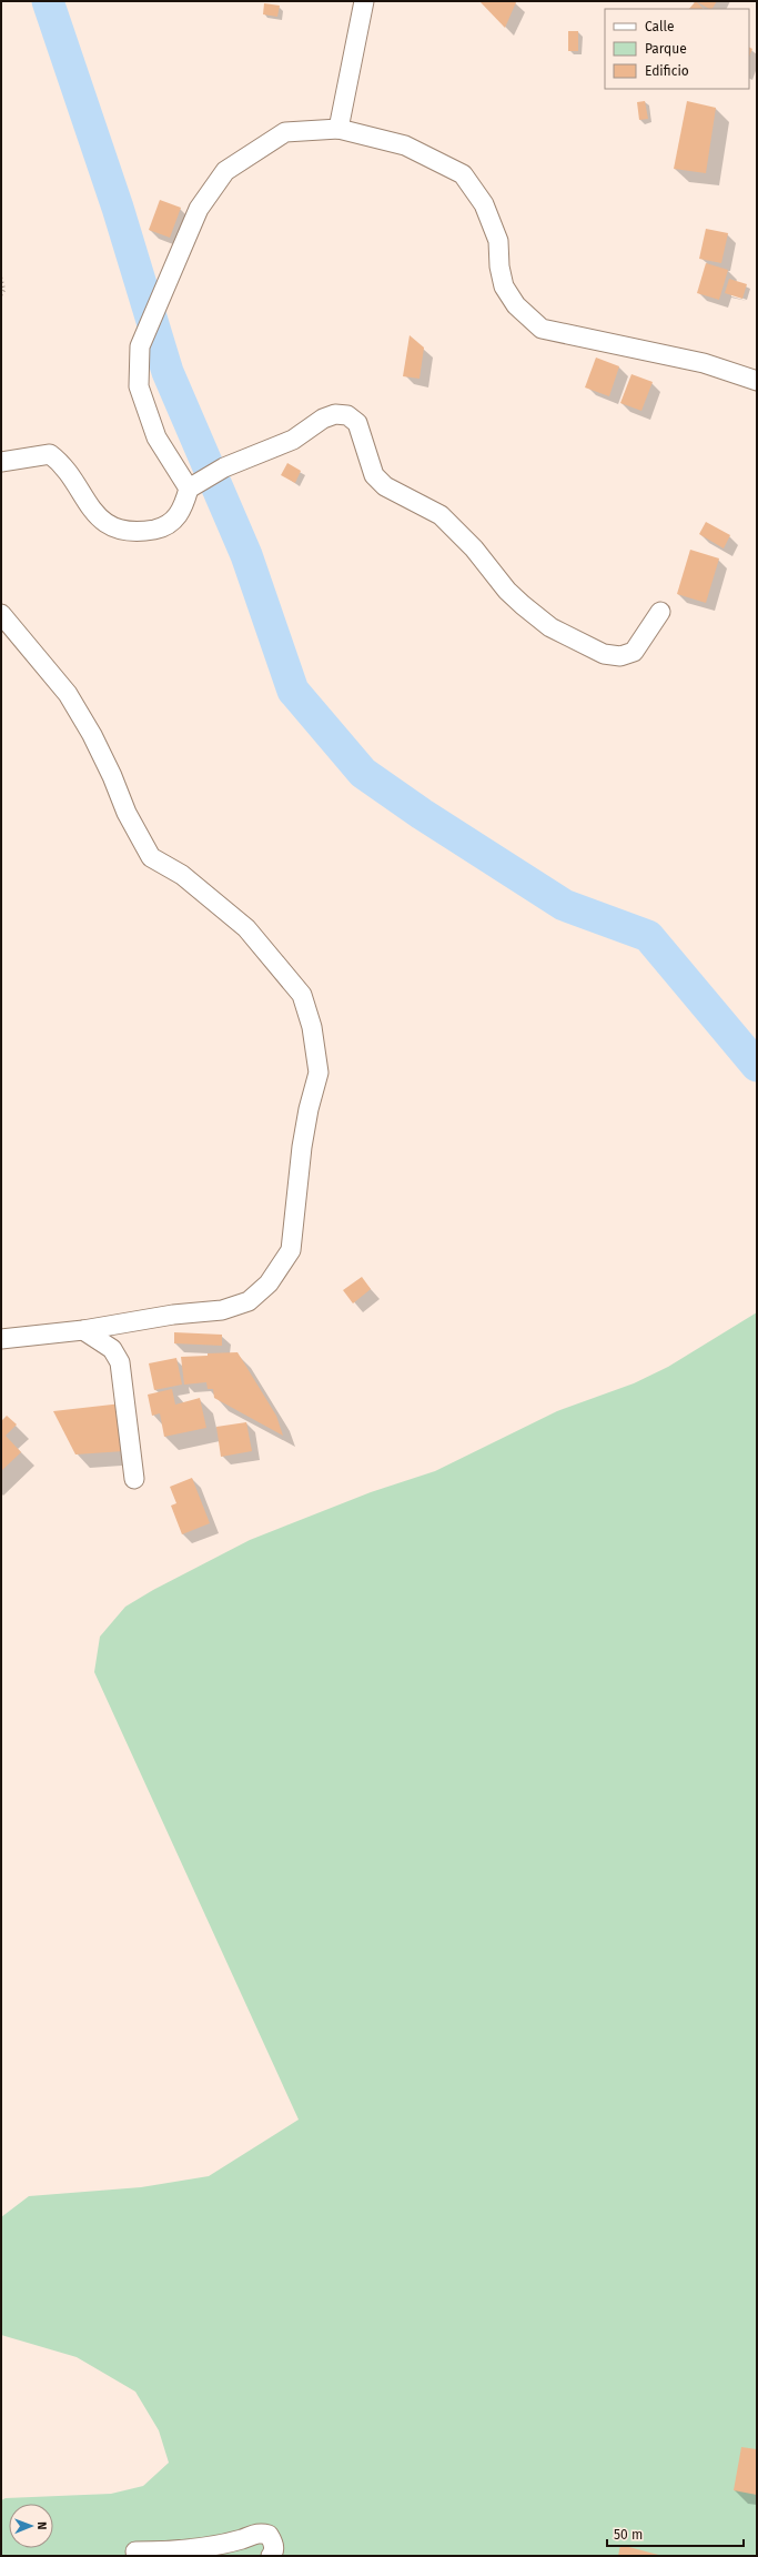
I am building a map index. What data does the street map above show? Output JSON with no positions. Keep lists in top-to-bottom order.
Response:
{
  "legend": ["Calle", "Parque", "Edificio"],
  "scale_bar": "50 m",
  "north": "right"
}
